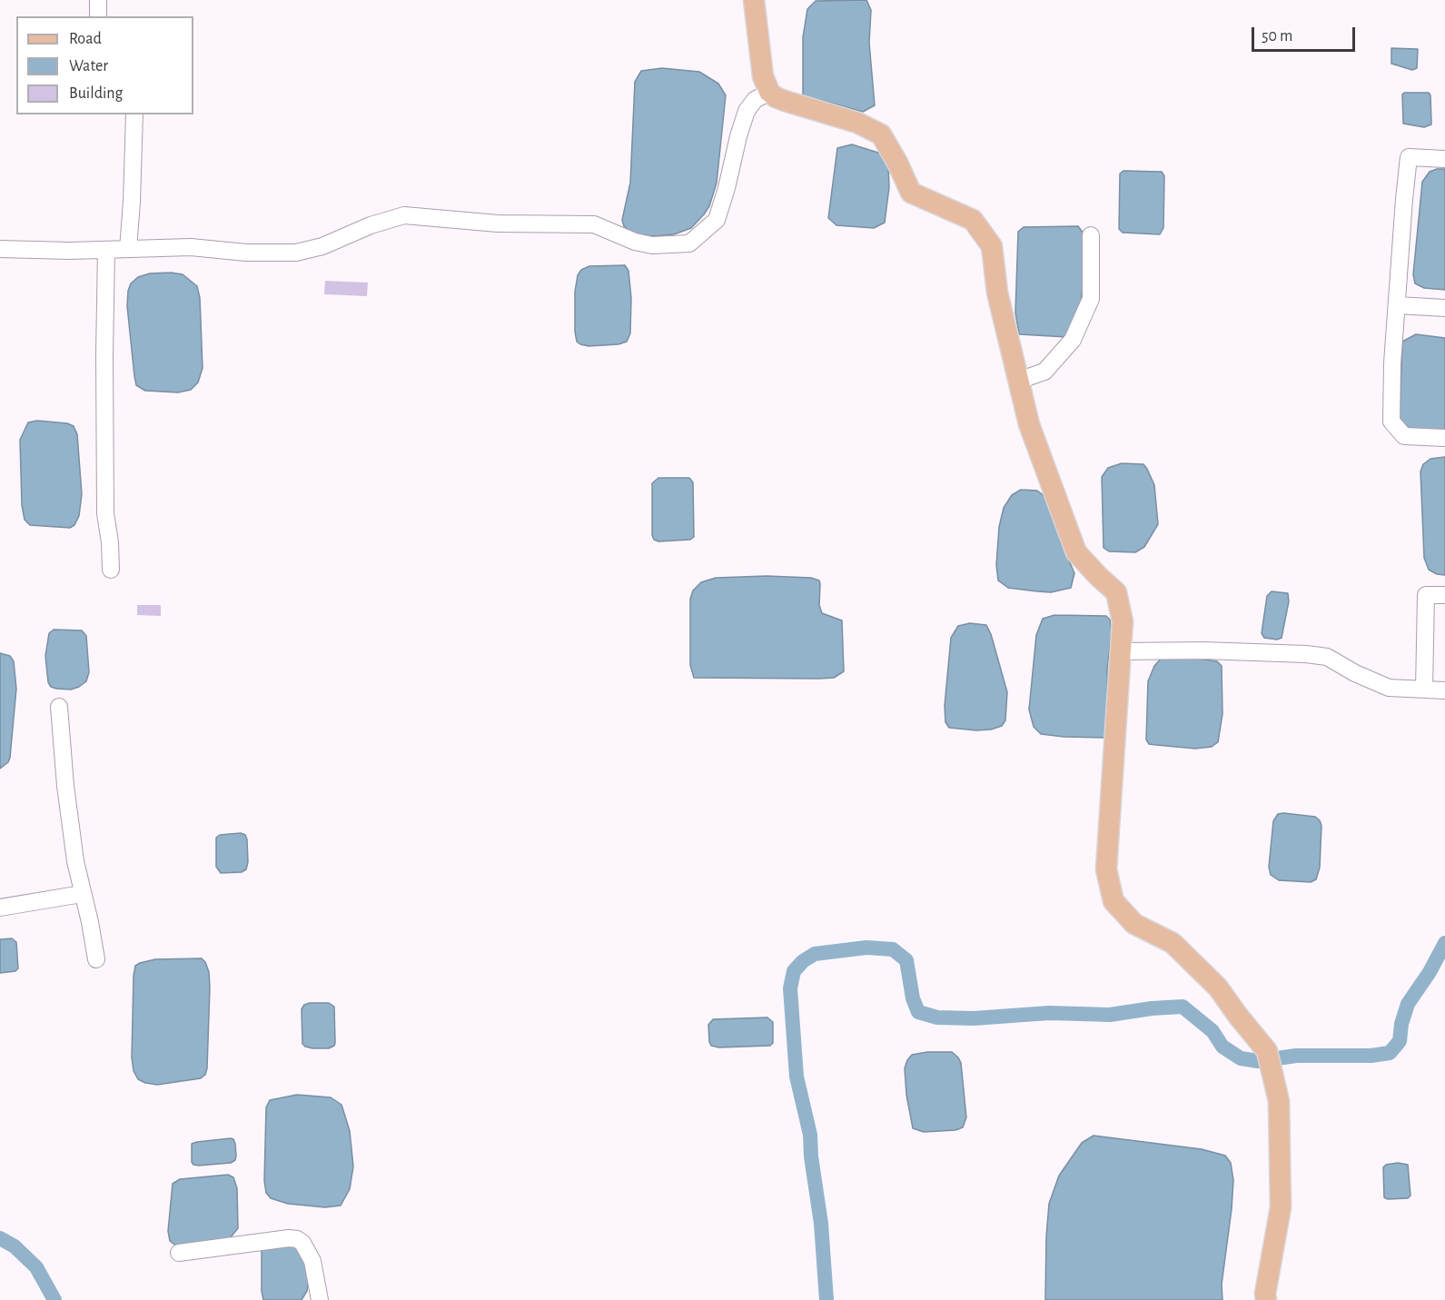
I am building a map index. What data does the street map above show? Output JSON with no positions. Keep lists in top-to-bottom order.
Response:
{
  "legend": ["Road", "Water", "Building"],
  "scale_bar": "50 m"
}
